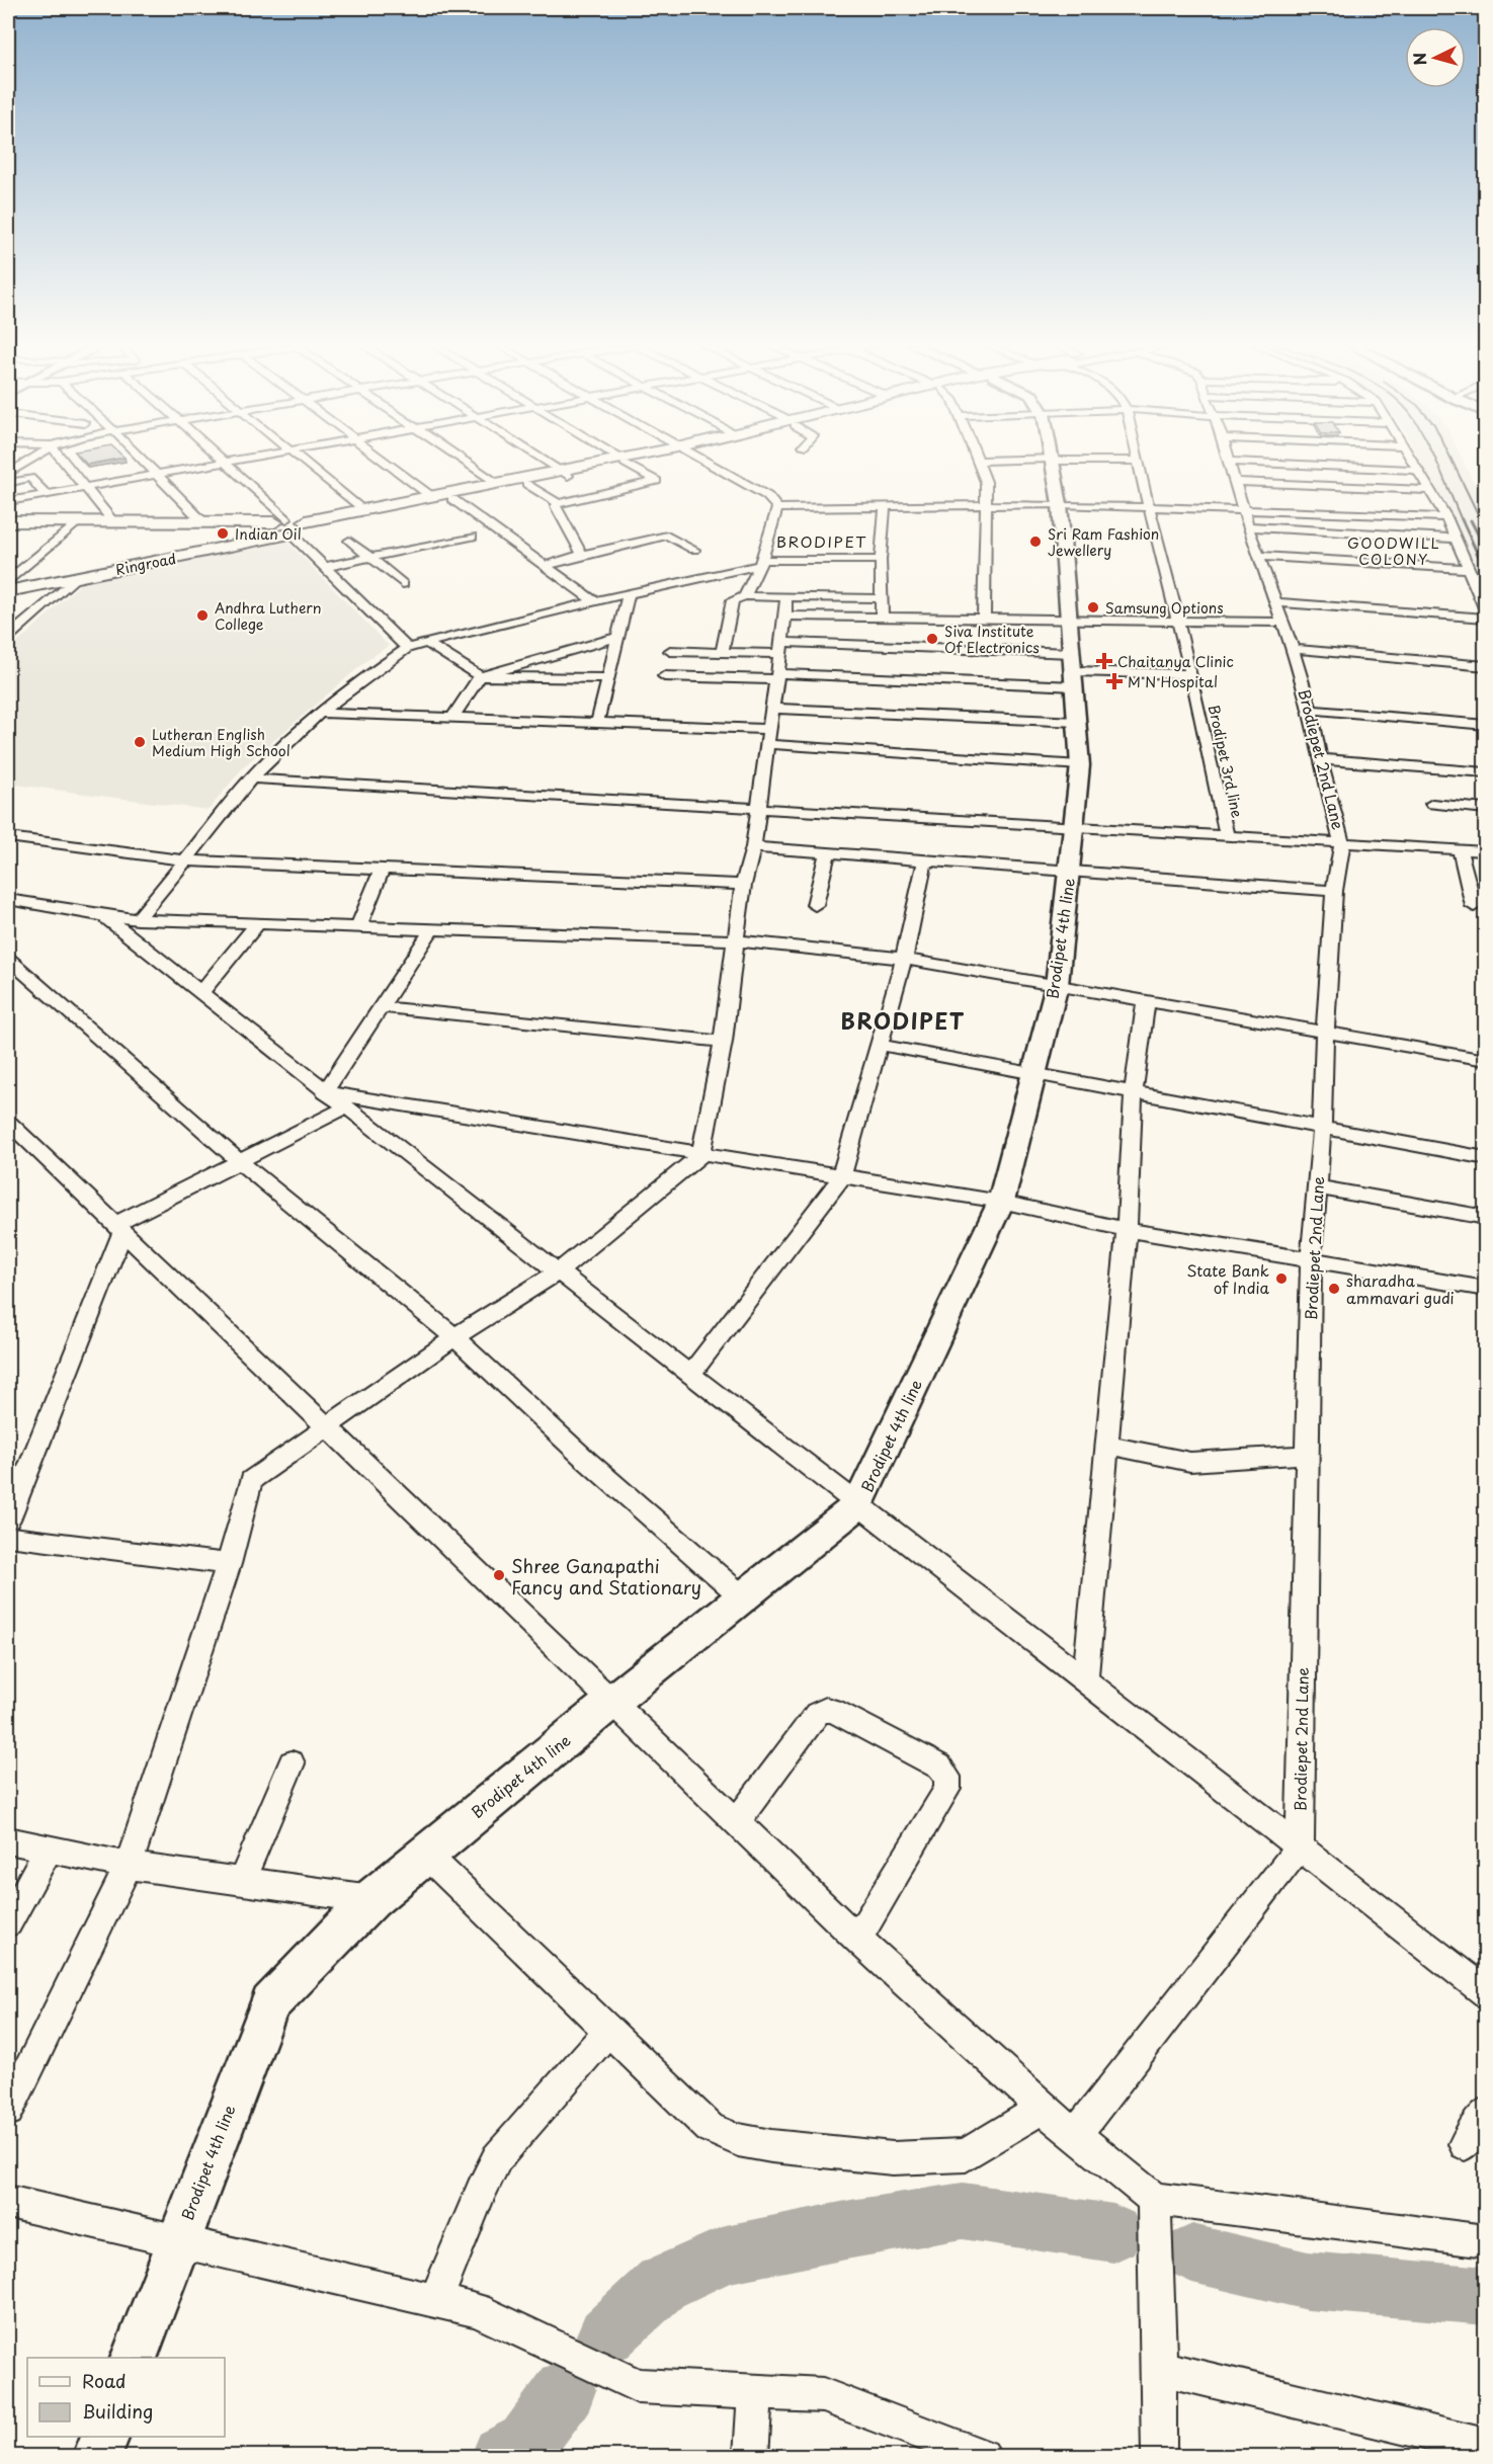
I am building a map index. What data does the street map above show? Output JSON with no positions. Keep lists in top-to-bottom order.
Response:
{
  "streets": {
    "main road": ["Ringroad"],
    "street": ["Brodiepet 2nd Lane", "Brodipet 3rd line", "Brodipet 4th line"]
  },
  "districts": ["BRODIPET", "GOODWILL COLONY", "BRODIPET"],
  "places": {
    "other": [
      "Indian Oil",
      "Sri Ram Fashion Jewellery",
      "Samsung Options",
      "Andhra Luthern College",
      "Siva Institute Of Electronics",
      "Lutheran English Medium High School",
      "State Bank of India",
      "sharadha ammavari gudi",
      "Shree Ganapathi Fancy and Stationary"
    ],
    "health": ["Chaitanya Clinic", "M N Hospital"]
  },
  "legend": ["Road", "Building"],
  "north": "left"
}
